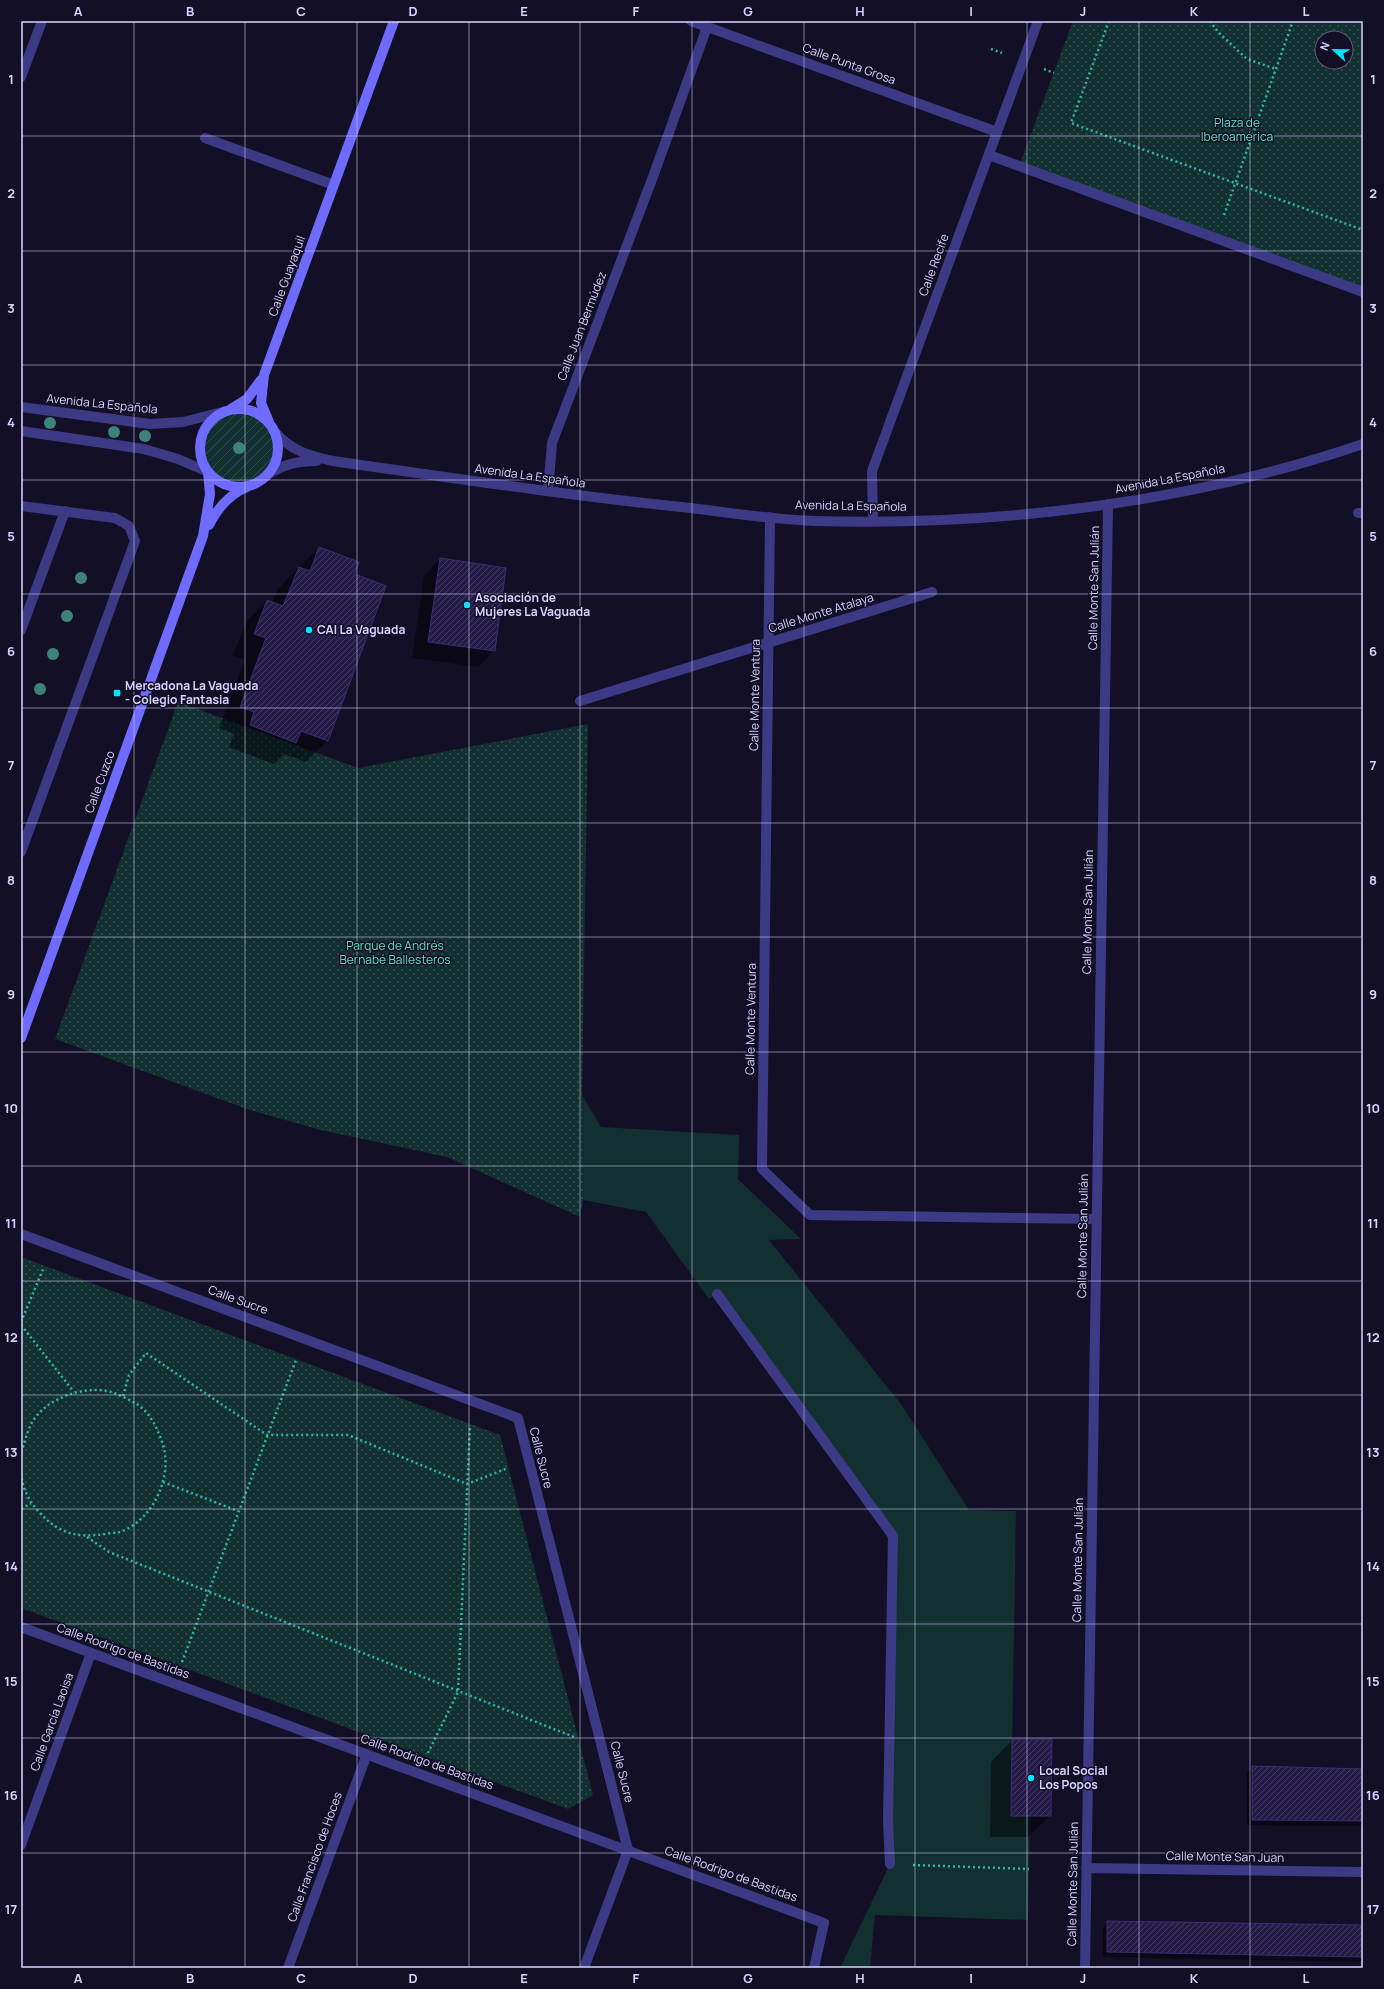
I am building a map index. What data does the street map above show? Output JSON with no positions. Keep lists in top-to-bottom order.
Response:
{
  "streets": {
    "main road": ["Calle Guayaquil", "Calle Cuzco"],
    "street": [
      "Calle Punta Grosa",
      "Calle Recife",
      "Calle Juan Bermúdez",
      "Avenida La Española",
      "Calle Monte San Julián",
      "Calle Monte Atalaya",
      "Calle Monte Ventura",
      "Calle Sucre",
      "Calle Rodrigo de Bastidas",
      "Calle García Laoisa",
      "Calle Francisco de Hoces",
      "Calle Monte San Juan"
    ]
  },
  "crossings": [
    ["Calle Punta Grosa", "Calle Recife"],
    ["Calle Punta Grosa", "Calle Juan Bermúdez"],
    ["Calle Recife", "Avenida La Española"],
    ["Calle Guayaquil", "Avenida La Española"],
    ["Calle Guayaquil", "Calle Cuzco"],
    ["Calle Juan Bermúdez", "Avenida La Española"],
    ["Avenida La Española", "Calle Monte San Julián"],
    ["Avenida La Española", "Calle Monte Ventura"],
    ["Avenida La Española", "Calle Cuzco"],
    ["Calle Monte San Julián", "Calle Monte Ventura"],
    ["Calle Monte San Julián", "Calle Monte San Juan"],
    ["Calle Monte Atalaya", "Calle Monte Ventura"],
    ["Calle Sucre", "Calle Rodrigo de Bastidas"],
    ["Calle Rodrigo de Bastidas", "Calle García Laoisa"],
    ["Calle Rodrigo de Bastidas", "Calle Francisco de Hoces"]
  ],
  "parks": ["Plaza de Iberoamérica", "Parque de Andrés Bernabé Ballesteros"],
  "places": {
    "other": ["Asociación de Mujeres La Vaguada", "CAI La Vaguada", "Local Social Los Popos"],
    "transit": ["Mercadona La Vaguada - Colegio Fantasia"]
  },
  "north": "left",
  "grid": {
    "columns": [
      "A",
      "B",
      "C",
      "D",
      "E",
      "F",
      "G",
      "H",
      "I",
      "J",
      "K",
      "L"
    ],
    "rows": [
      "1",
      "2",
      "3",
      "4",
      "5",
      "6",
      "7",
      "8",
      "9",
      "10",
      "11",
      "12",
      "13",
      "14",
      "15",
      "16",
      "17"
    ]
  }
}
